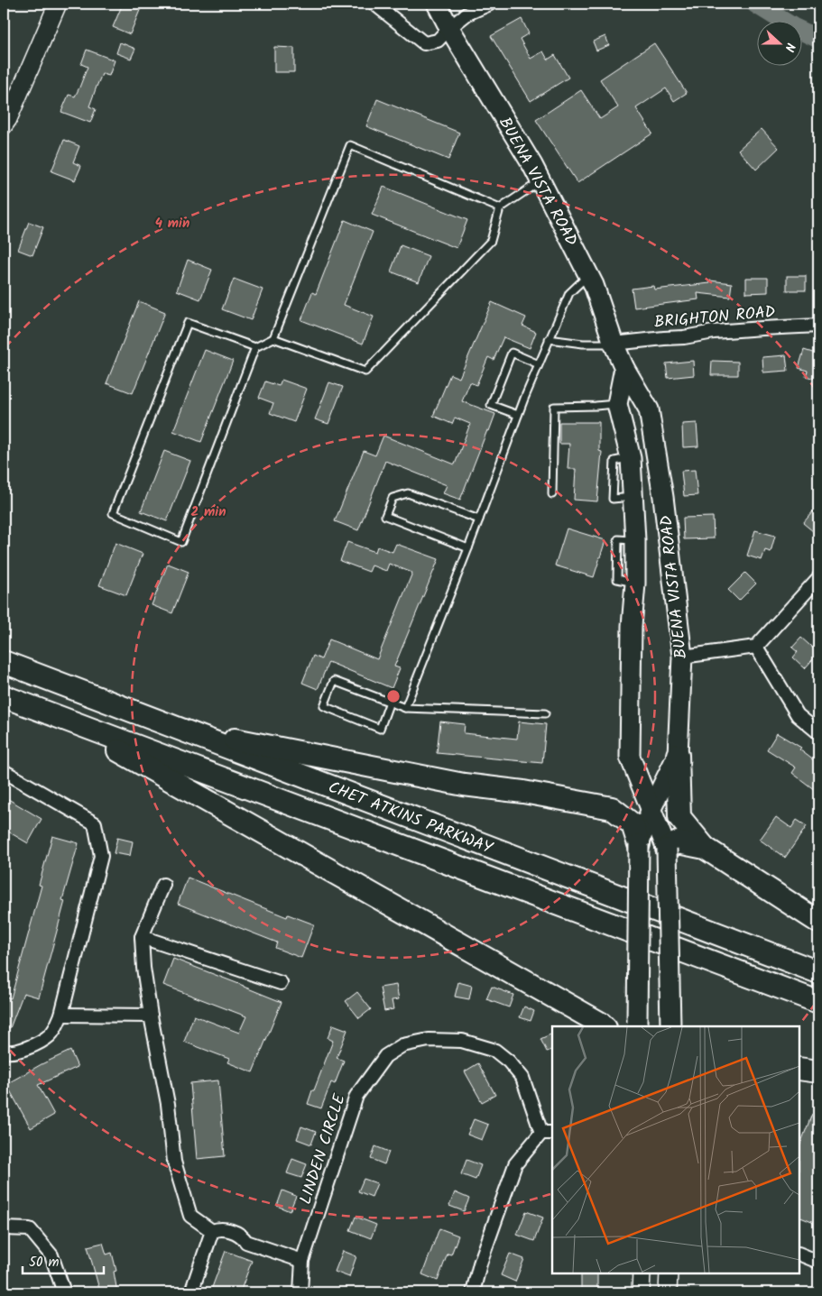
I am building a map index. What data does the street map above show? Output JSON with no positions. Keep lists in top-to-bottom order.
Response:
{
  "streets": {
    "highway": ["CHET ATKINS PARKWAY"],
    "main road": ["BUENA VISTA ROAD"],
    "street": ["BRIGHTON ROAD", "LINDEN CIRCLE"]
  },
  "crossings": [
    ["BUENA VISTA ROAD", "BRIGHTON ROAD"]
  ],
  "scale_bar": "50 m",
  "north": "right",
  "rings": ["4 min", "2 min"]
}
